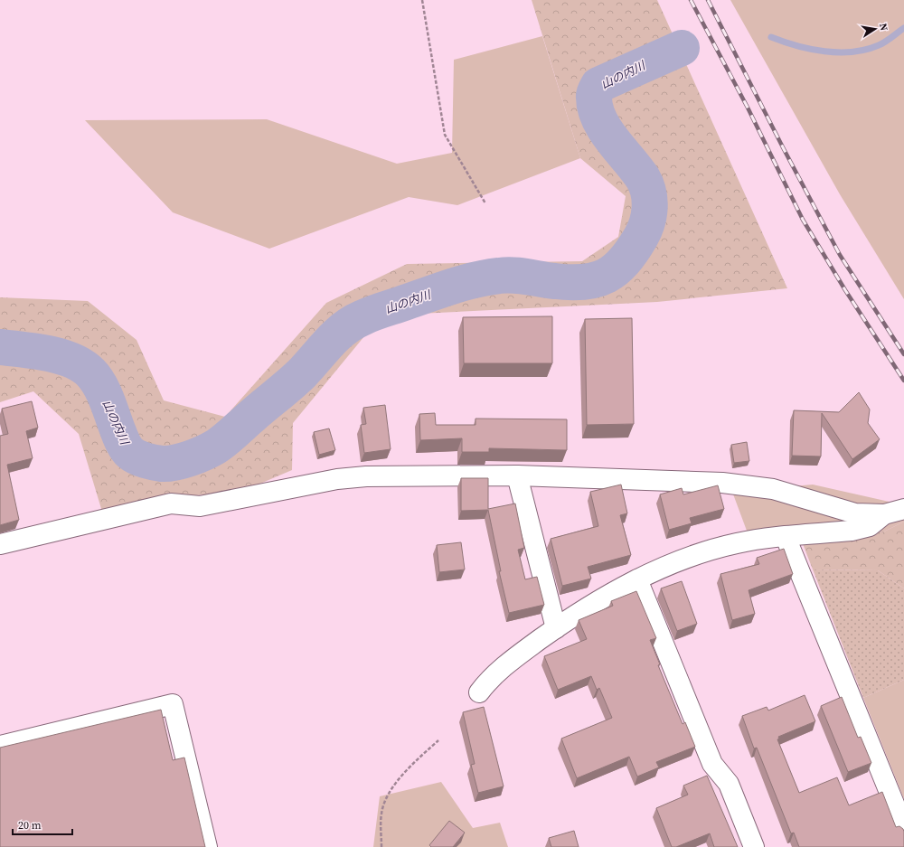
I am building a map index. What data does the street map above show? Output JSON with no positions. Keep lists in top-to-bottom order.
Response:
{
  "water": ["山の内川"],
  "scale_bar": "20 m",
  "north": "right"
}
